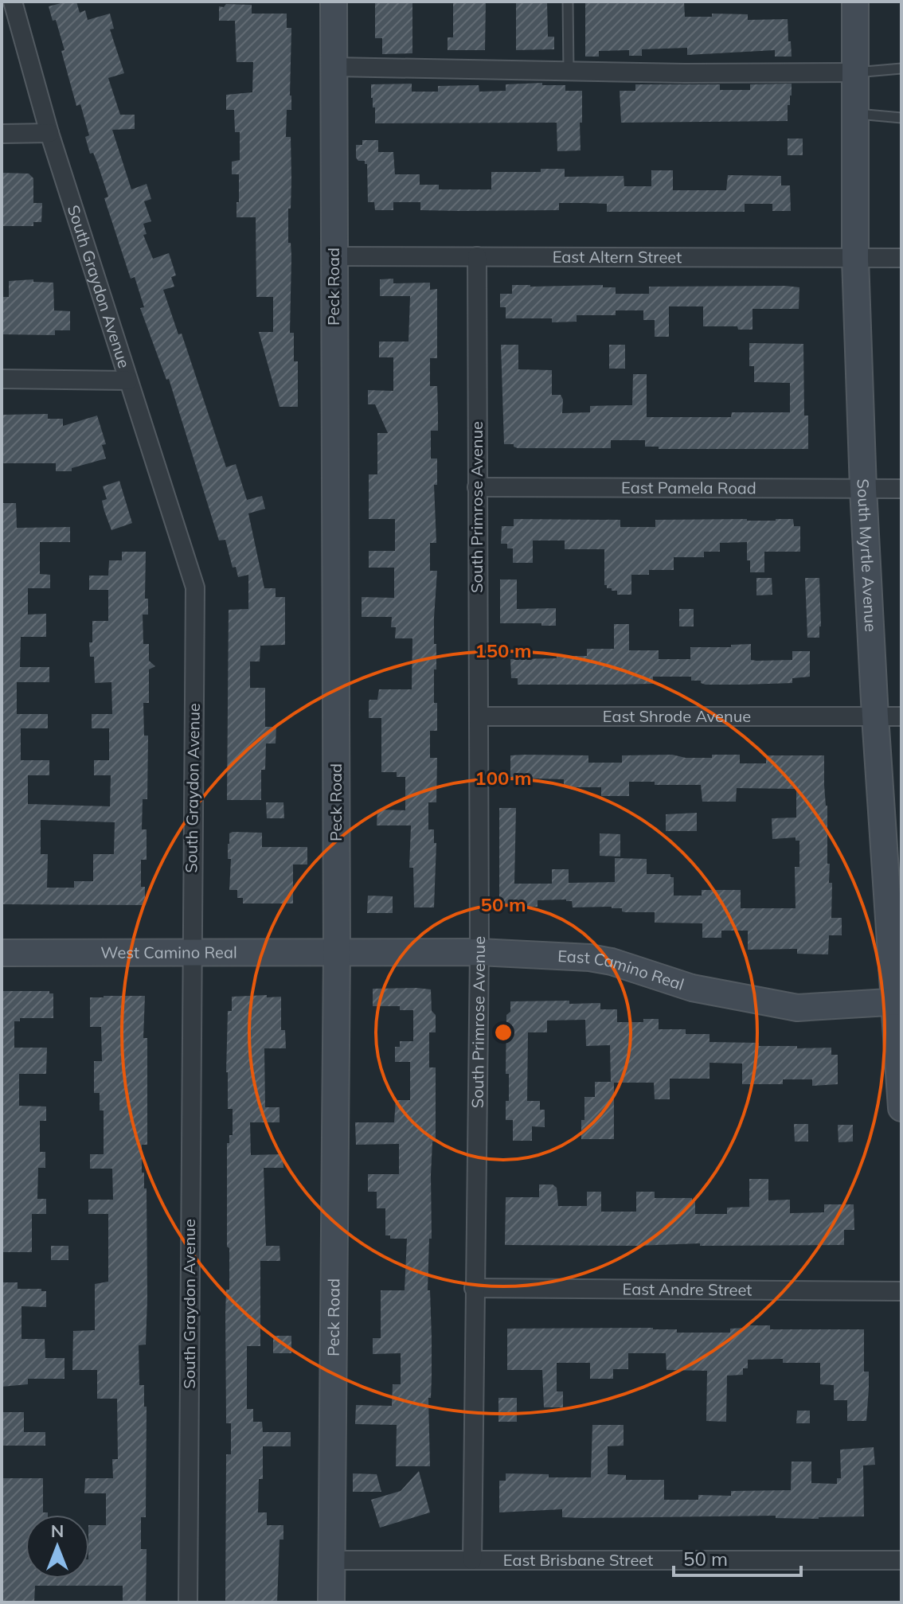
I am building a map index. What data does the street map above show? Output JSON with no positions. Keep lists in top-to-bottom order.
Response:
{
  "streets": {
    "street": [
      "East Altern Street",
      "Peck Road",
      "South Graydon Avenue",
      "East Pamela Road",
      "South Primrose Avenue",
      "South Myrtle Avenue",
      "East Shrode Avenue",
      "West Camino Real",
      "East Camino Real",
      "East Andre Street",
      "East Brisbane Street"
    ]
  },
  "crossings": [
    ["East Altern Street", "Peck Road"],
    ["East Altern Street", "South Primrose Avenue"],
    ["East Altern Street", "South Myrtle Avenue"],
    ["Peck Road", "West Camino Real"],
    ["Peck Road", "East Camino Real"],
    ["Peck Road", "East Brisbane Street"],
    ["South Graydon Avenue", "West Camino Real"],
    ["East Pamela Road", "South Primrose Avenue"],
    ["East Pamela Road", "South Myrtle Avenue"],
    ["South Primrose Avenue", "East Shrode Avenue"],
    ["South Primrose Avenue", "East Camino Real"],
    ["South Primrose Avenue", "East Andre Street"],
    ["South Primrose Avenue", "East Brisbane Street"],
    ["South Myrtle Avenue", "East Shrode Avenue"],
    ["South Myrtle Avenue", "East Camino Real"],
    ["West Camino Real", "East Camino Real"]
  ],
  "scale_bar": "50 m",
  "north": "top",
  "rings": ["150 m", "100 m", "50 m"]
}
